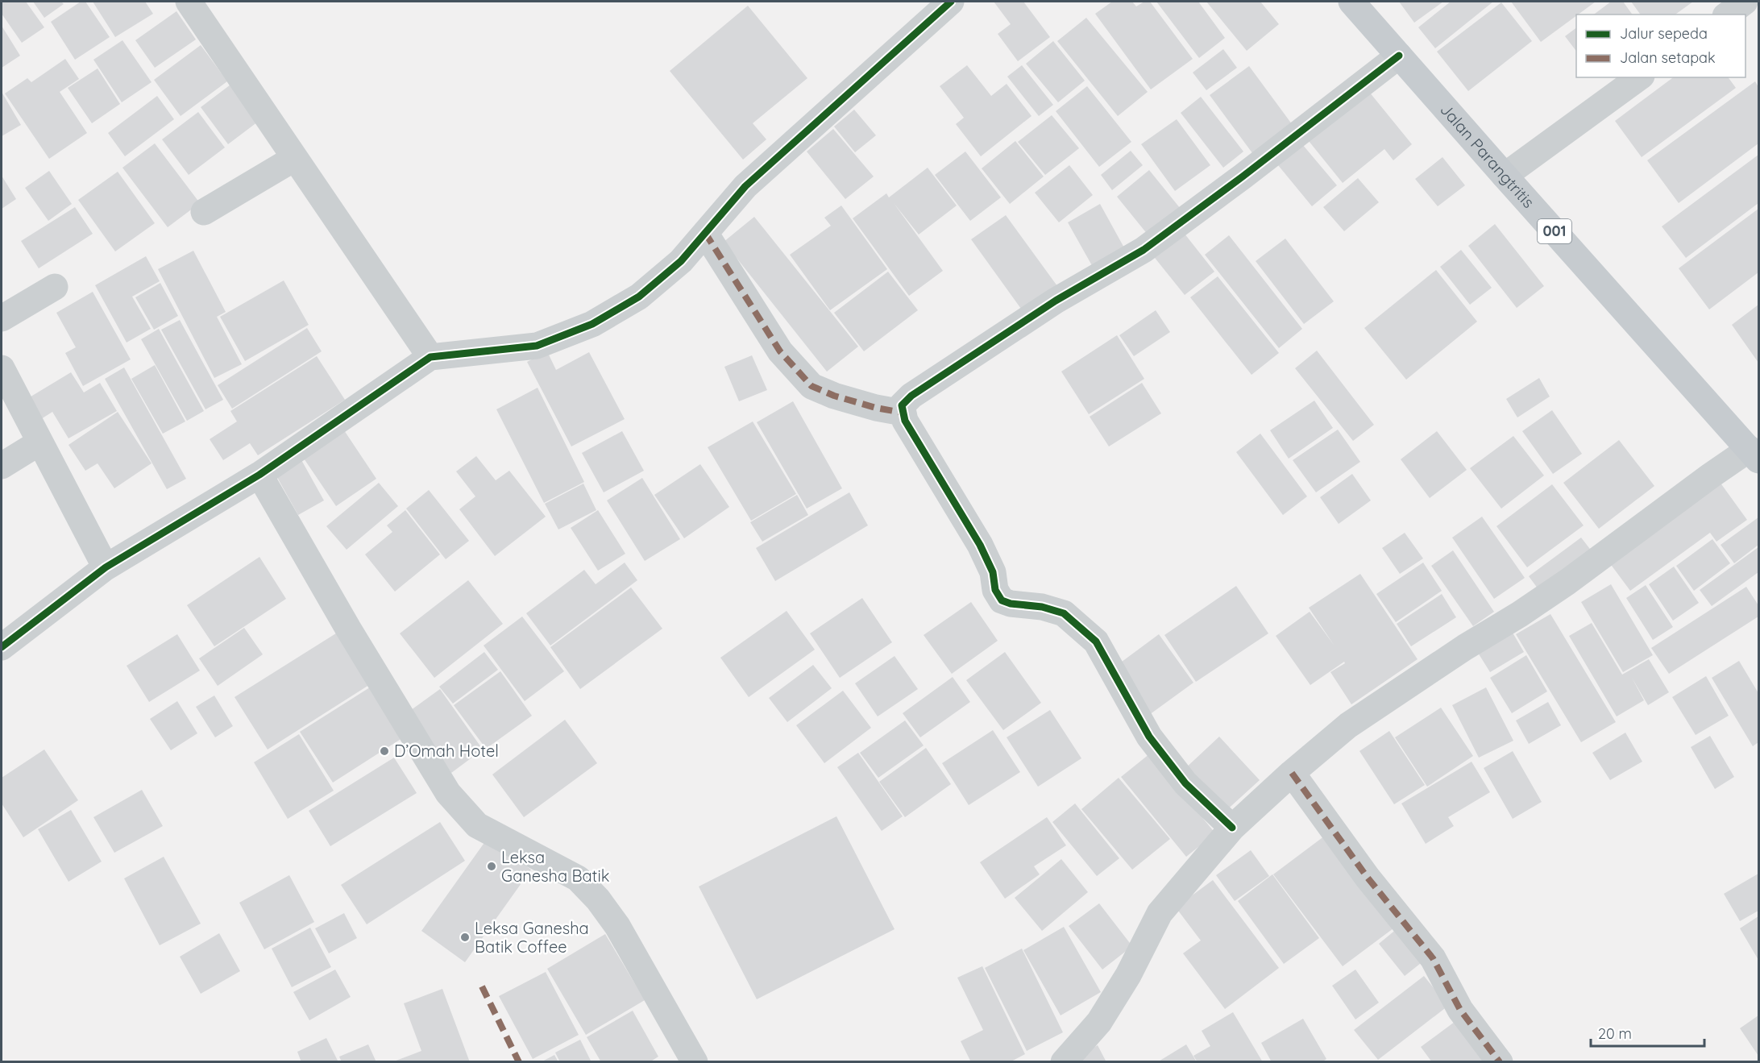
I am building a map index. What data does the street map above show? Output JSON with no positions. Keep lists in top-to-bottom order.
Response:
{
  "streets": {
    "main road": ["Jalan Parangtritis", "001"]
  },
  "places": ["D’Omah Hotel", "Leksa Ganesha Batik", "Leksa Ganesha Batik Coffee"],
  "legend": ["Jalur sepeda", "Jalan setapak"],
  "scale_bar": "20 m"
}
